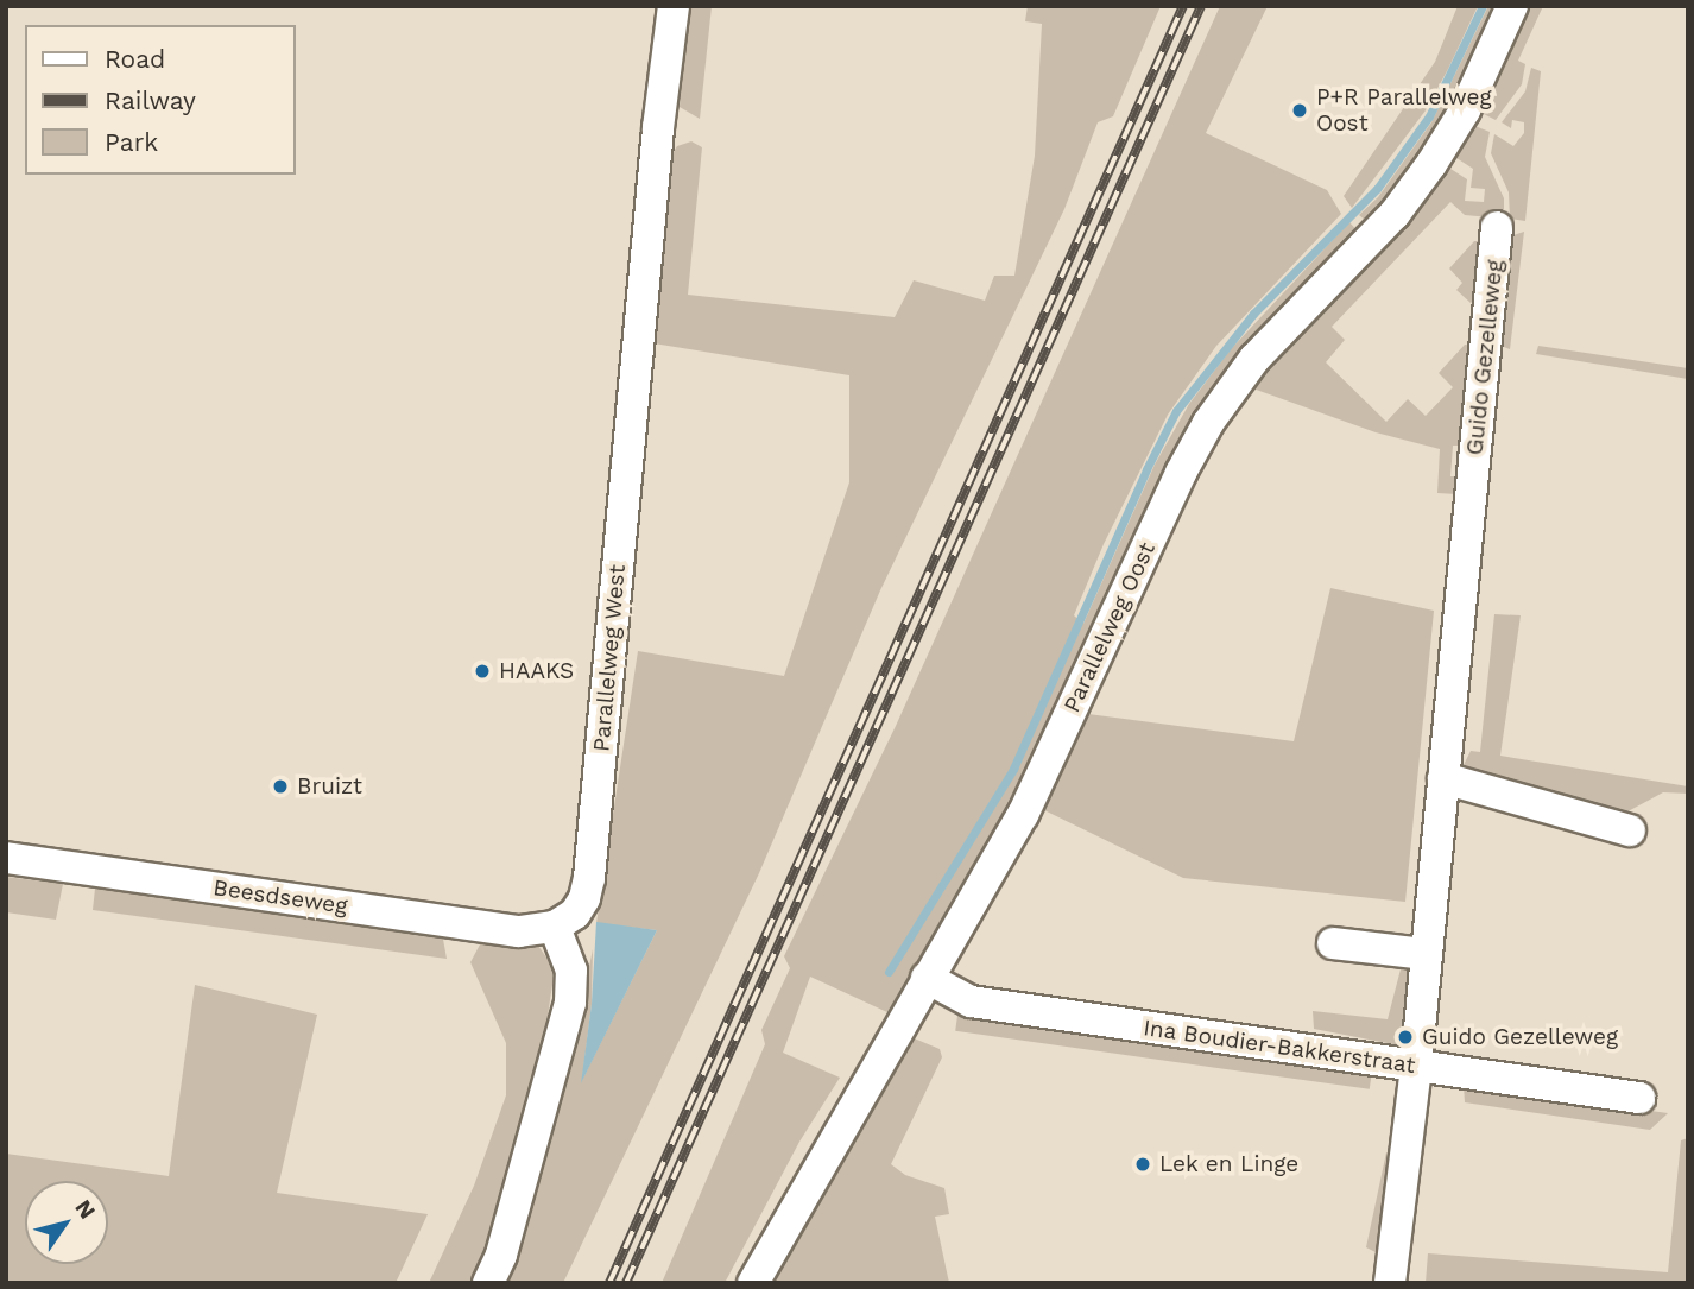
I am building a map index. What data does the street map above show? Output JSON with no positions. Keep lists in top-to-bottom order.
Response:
{
  "streets": {
    "street": [
      "Guido Gezelleweg",
      "Parallelweg Oost",
      "Parallelweg West",
      "Beesdseweg",
      "Ina Boudier-Bakkerstraat"
    ]
  },
  "crossings": [
    ["Guido Gezelleweg", "Ina Boudier-Bakkerstraat"],
    ["Parallelweg Oost", "Ina Boudier-Bakkerstraat"],
    ["Parallelweg West", "Beesdseweg"]
  ],
  "places": [
    "P+R Parallelweg Oost",
    "HAAKS",
    "Bruizt",
    "Guido Gezelleweg",
    "Lek en Linge"
  ],
  "legend": ["Road", "Railway", "Park"],
  "north": "top right"
}
